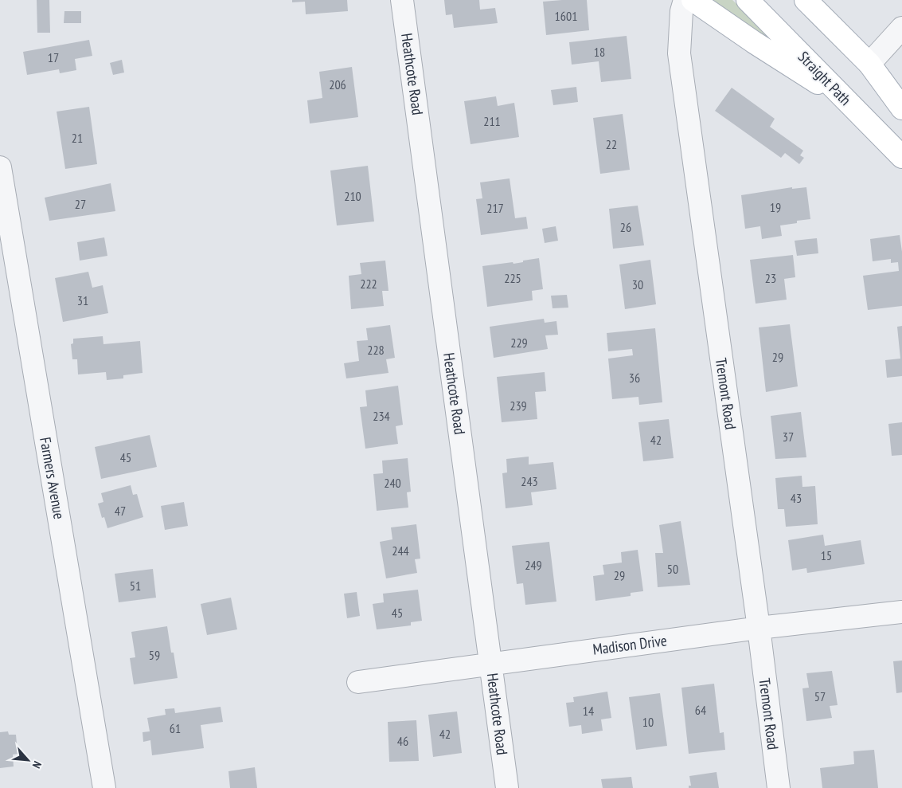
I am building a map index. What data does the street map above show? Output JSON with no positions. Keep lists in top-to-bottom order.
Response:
{
  "streets": {
    "main road": ["Straight Path"],
    "street": [
      "Heathcote Road",
      "Tremont Road",
      "Farmers Avenue",
      "Madison Drive"
    ]
  },
  "crossings": [
    ["Heathcote Road", "Madison Drive"],
    ["Tremont Road", "Madison Drive"]
  ],
  "house_numbers": [
    "1601",
    "18",
    "17",
    "206",
    "211",
    "21",
    "22",
    "210",
    "27",
    "19",
    "217",
    "26",
    "225",
    "23",
    "222",
    "30",
    "31",
    "229",
    "228",
    "29",
    "36",
    "239",
    "234",
    "37",
    "42",
    "45",
    "243",
    "240",
    "43",
    "47",
    "244",
    "15",
    "249",
    "50",
    "29",
    "51",
    "45",
    "59",
    "57",
    "64",
    "14",
    "10",
    "61",
    "42",
    "46"
  ],
  "north": "bottom right"
}
